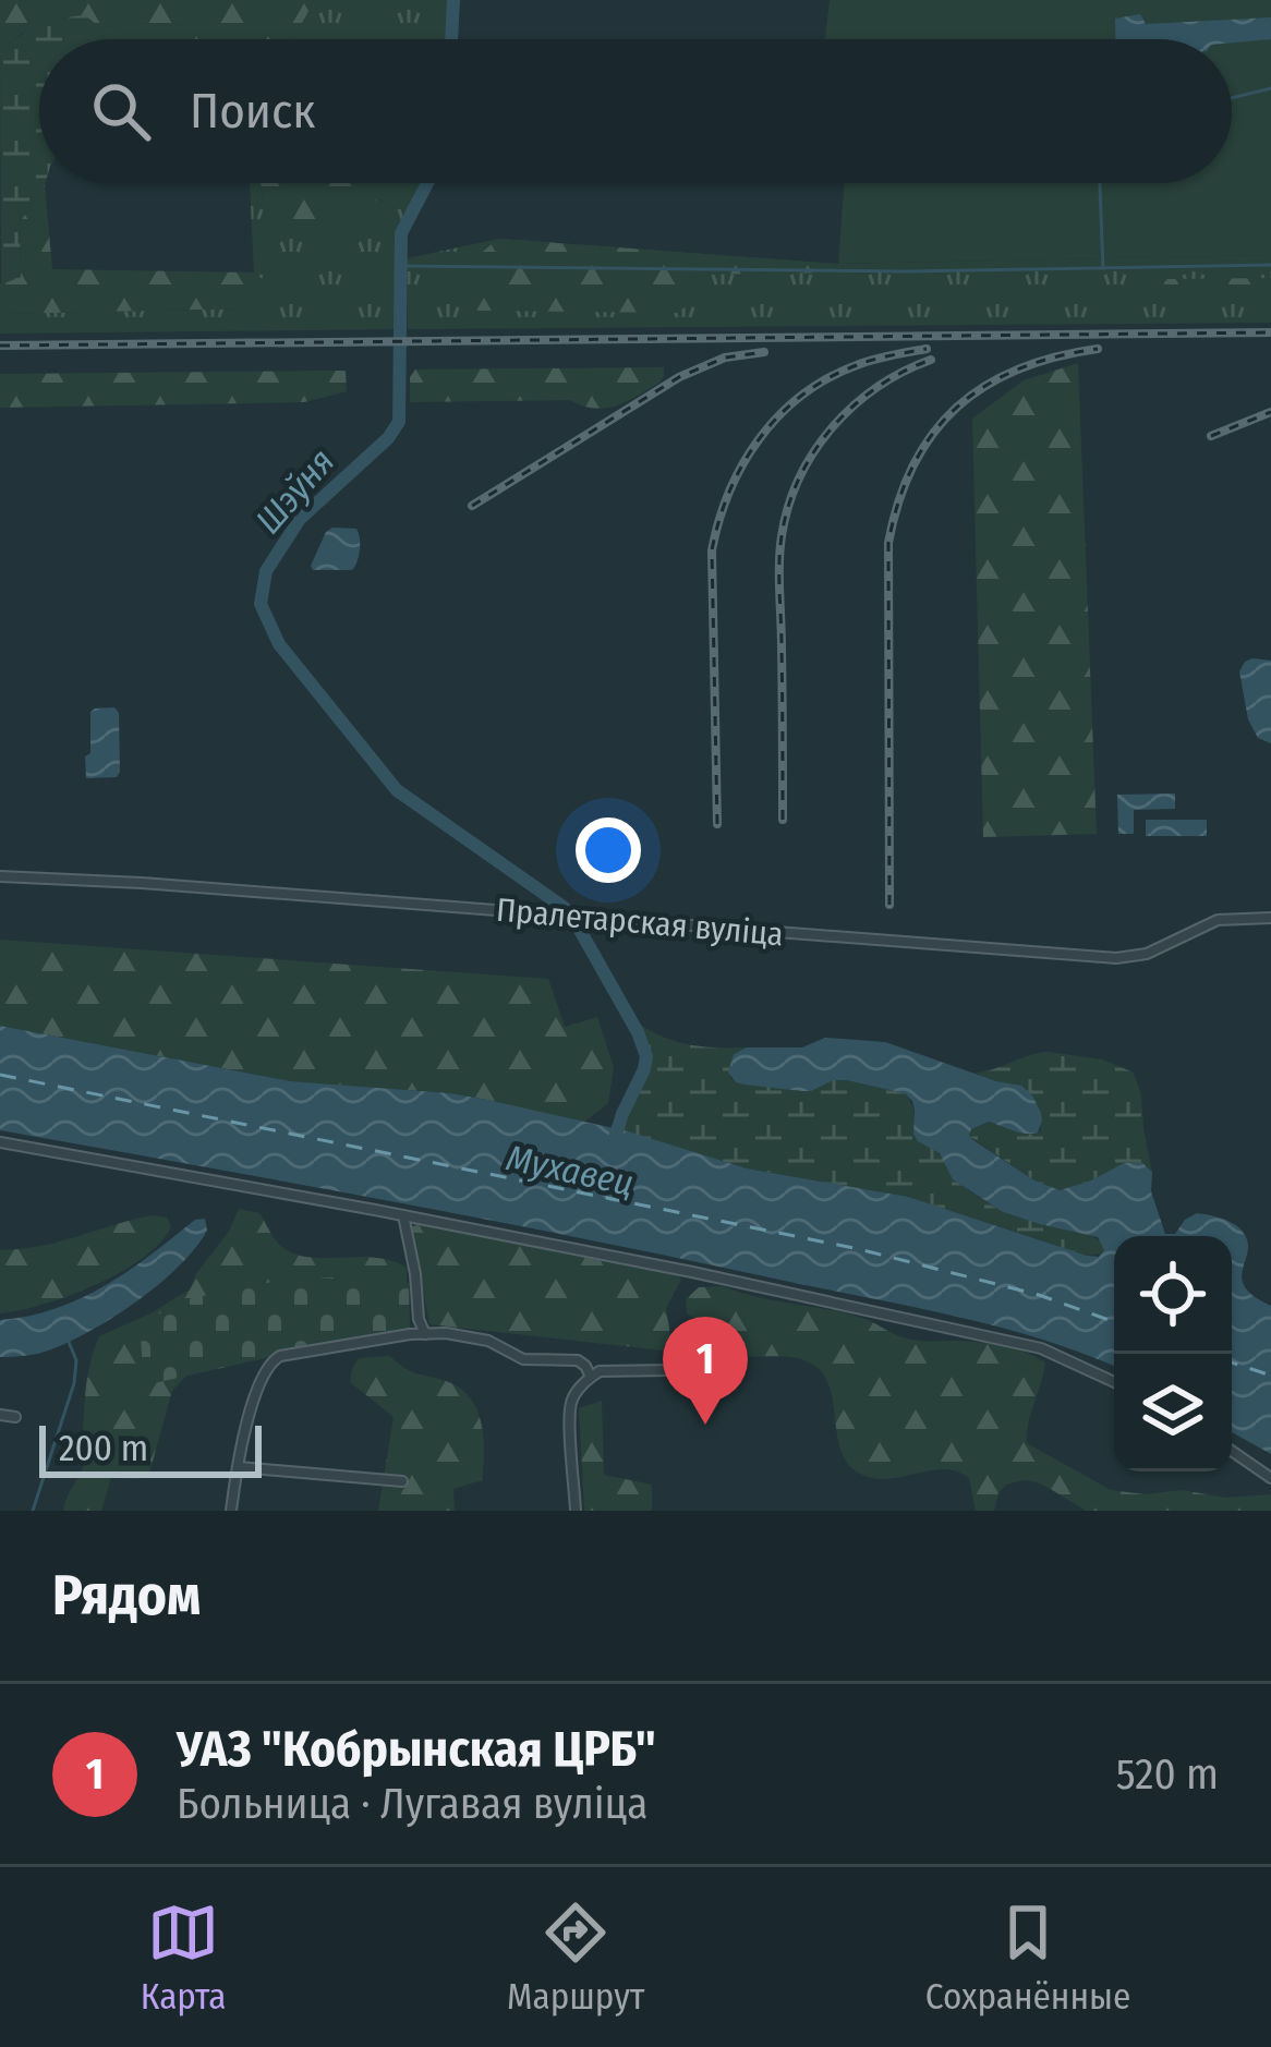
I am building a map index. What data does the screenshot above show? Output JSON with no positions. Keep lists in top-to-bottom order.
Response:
{
  "streets": {
    "street": ["Пралетарская вуліца"]
  },
  "water": ["Шэўня", "Мухавец"],
  "scale_bar": "200 m",
  "page": {
    "search": "Поиск",
    "pins": "1",
    "scale": "200 m",
    "heading": "Рядом",
    "list": [
      {
        "mark": "1",
        "name": "УАЗ \"Кобрынская ЦРБ\"",
        "note": "Больница · Лугавая вуліца",
        "value": "520 m"
      }
    ],
    "nav": ["Карта", "Маршрут", "Сохранённые"]
  }
}
